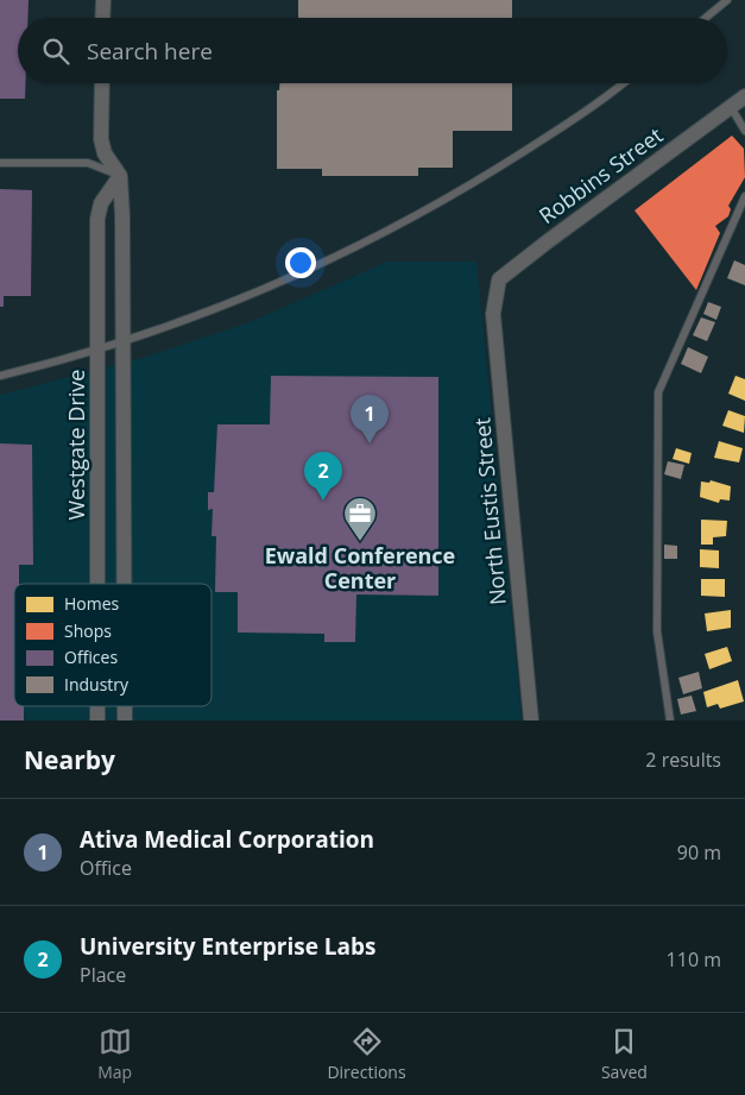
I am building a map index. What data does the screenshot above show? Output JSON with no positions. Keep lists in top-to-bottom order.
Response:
{
  "streets": {
    "street": ["Robbins Street", "Westgate Drive", "North Eustis Street"]
  },
  "crossings": [
    ["Robbins Street", "North Eustis Street"]
  ],
  "places": {
    "office": ["Ewald Conference Center"]
  },
  "legend": [
    "Homes",
    "Shops",
    "Offices",
    "Industry"
  ],
  "page": {
    "search": "Search here",
    "pins": ["1", "2"],
    "heading": ["Nearby", "2 results"],
    "list": [
      {
        "mark": "1",
        "name": "Ativa Medical Corporation",
        "note": "Office",
        "value": "90 m"
      },
      {
        "mark": "2",
        "name": "University Enterprise Labs",
        "note": "Place",
        "value": "110 m"
      }
    ],
    "nav": ["Map", "Directions", "Saved"]
  }
}
